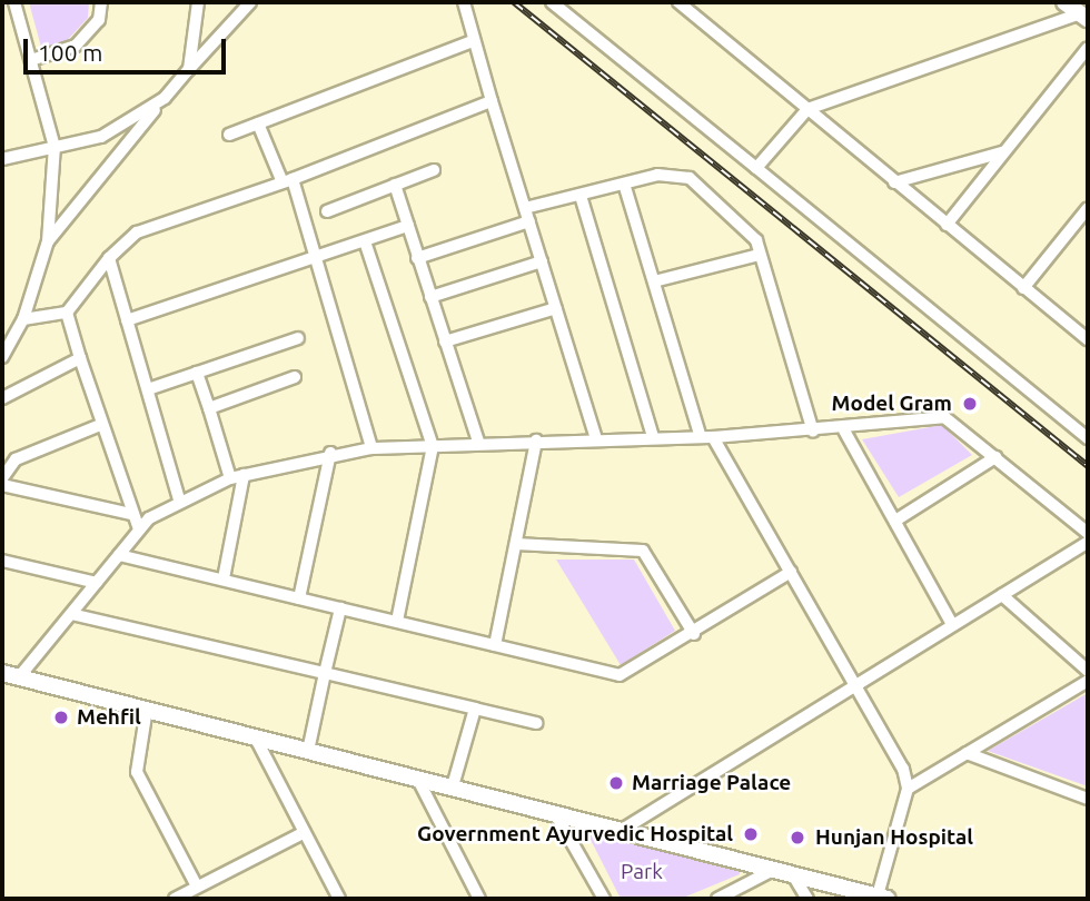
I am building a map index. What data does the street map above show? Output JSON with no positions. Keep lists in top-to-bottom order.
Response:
{
  "parks": ["Park"],
  "places": [
    "Model Gram",
    "Mehfil",
    "Marriage Palace",
    "Government Ayurvedic Hospital",
    "Hunjan Hospital"
  ],
  "scale_bar": "100 m"
}
